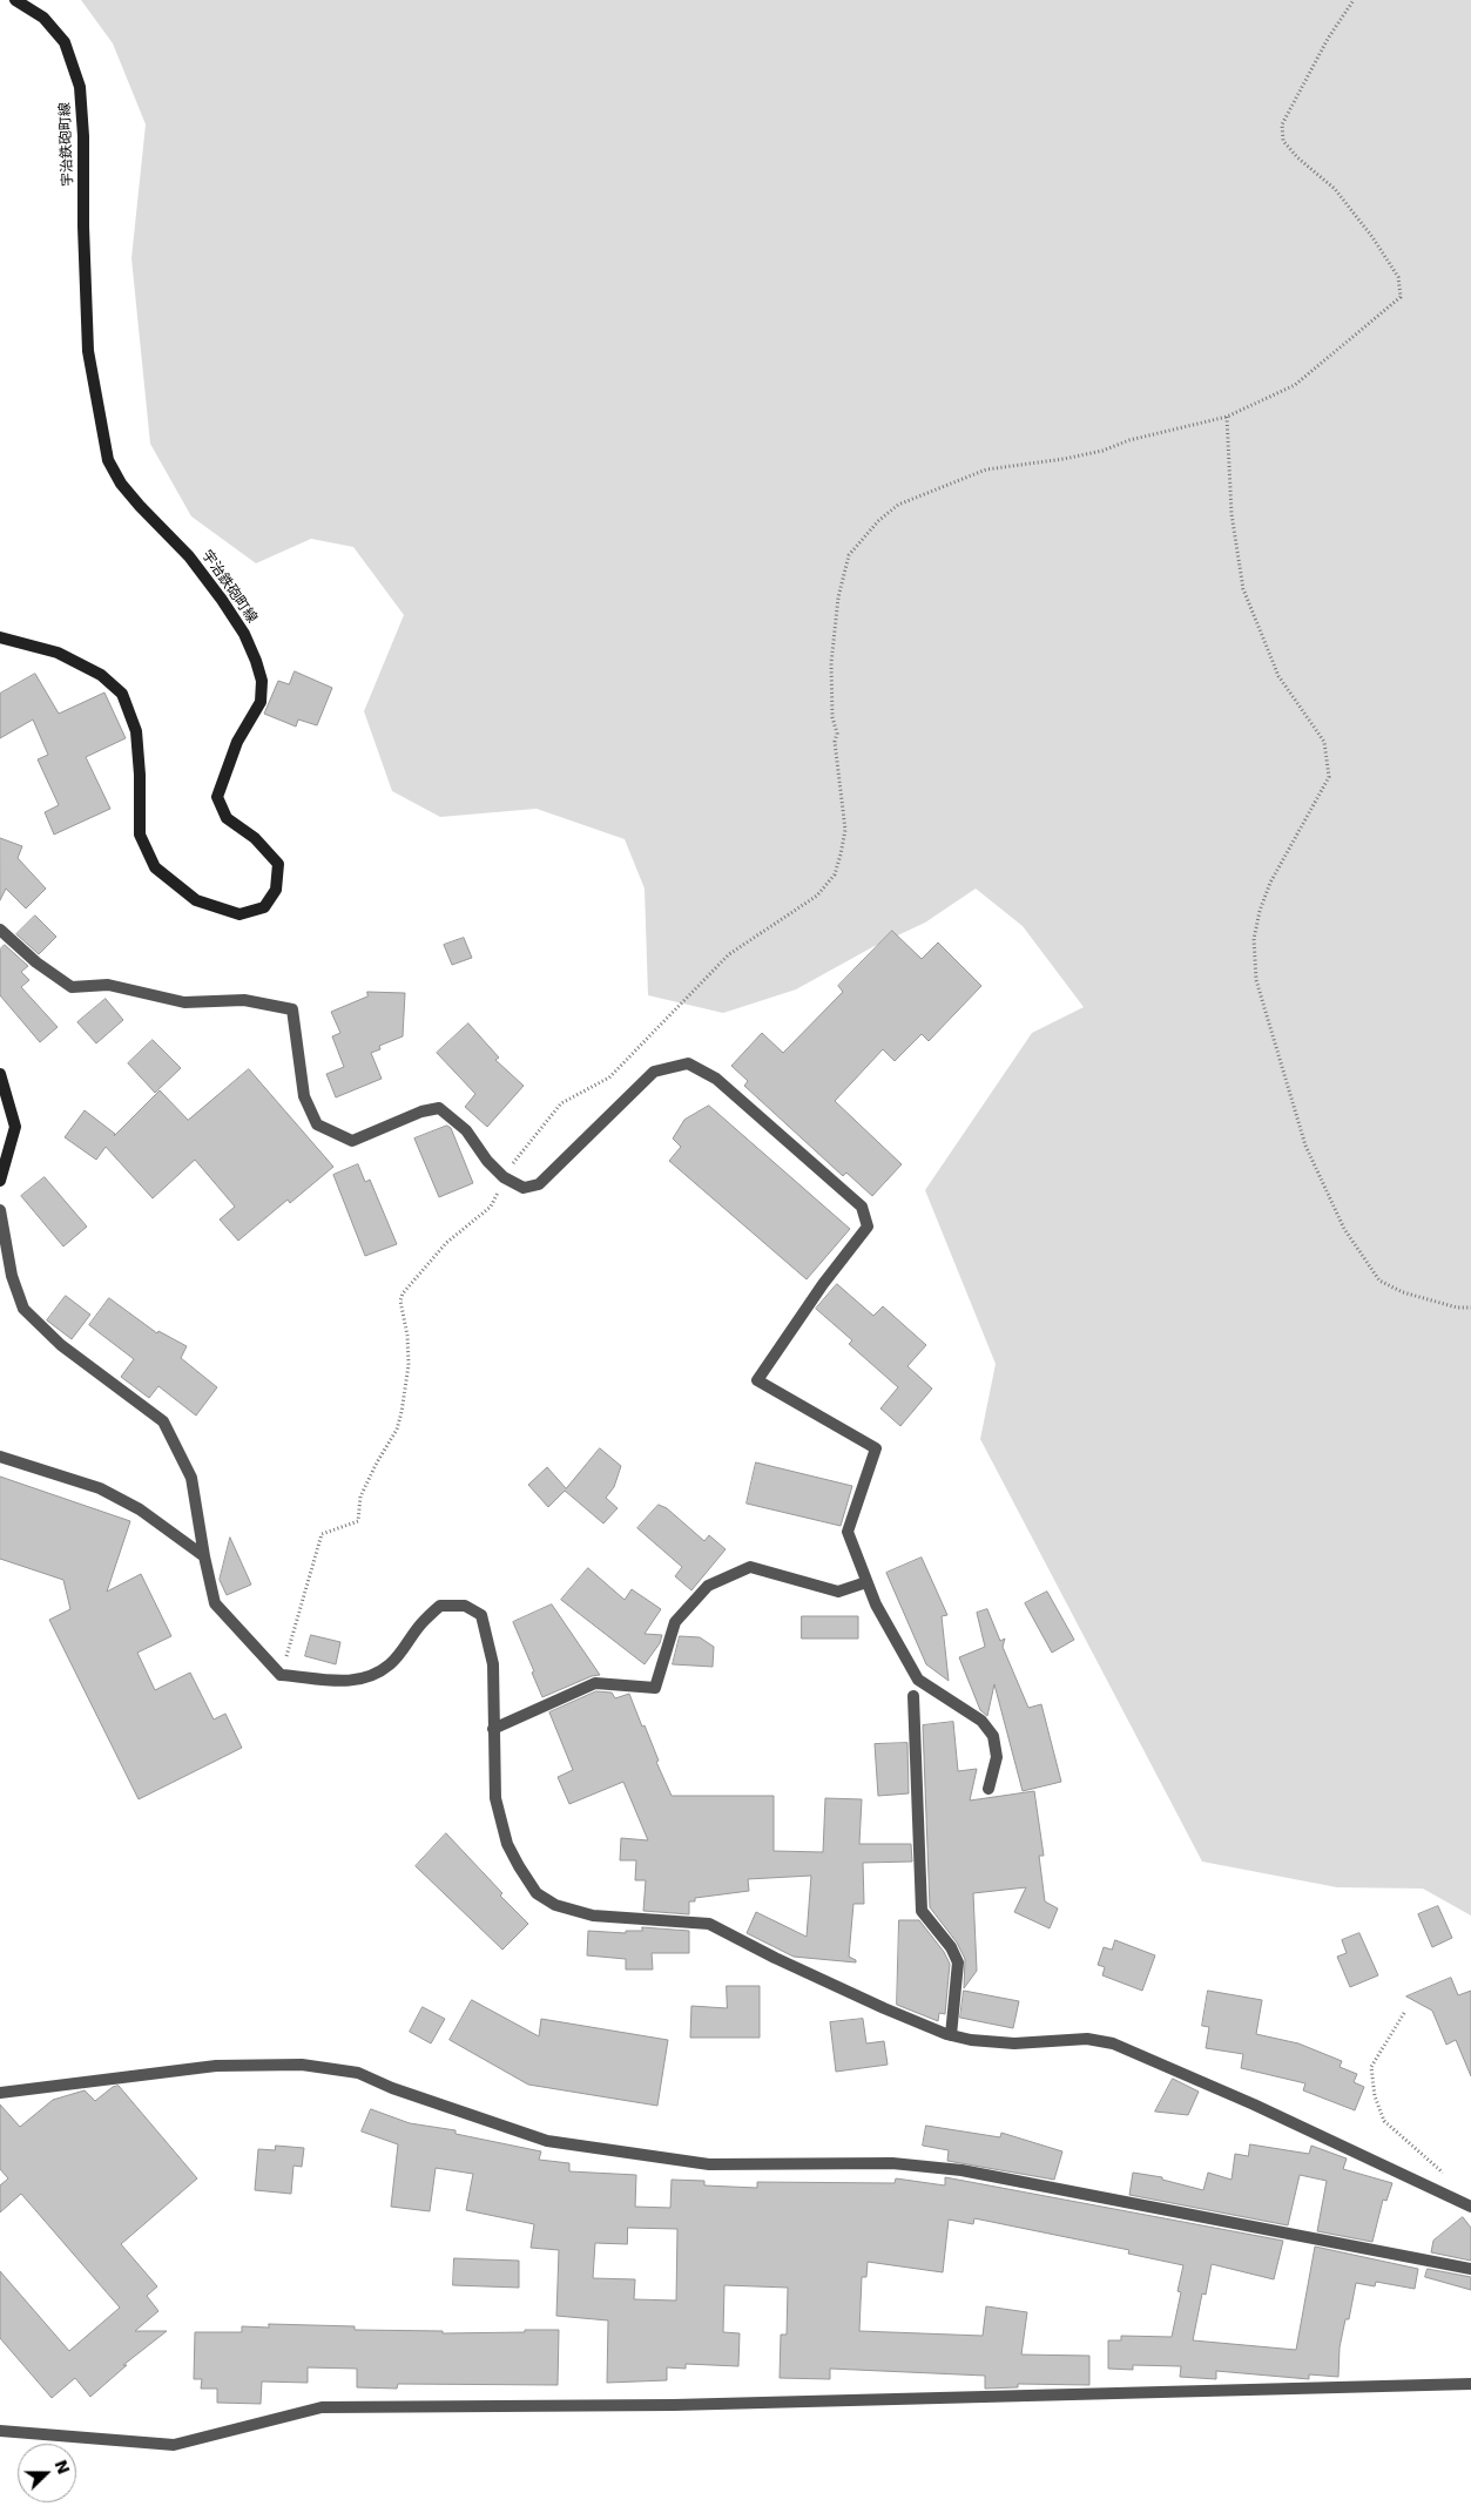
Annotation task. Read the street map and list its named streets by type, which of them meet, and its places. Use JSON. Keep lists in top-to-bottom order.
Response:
{
  "streets": {
    "main road": ["宇治鉄砲町線"]
  },
  "north": "right"
}
